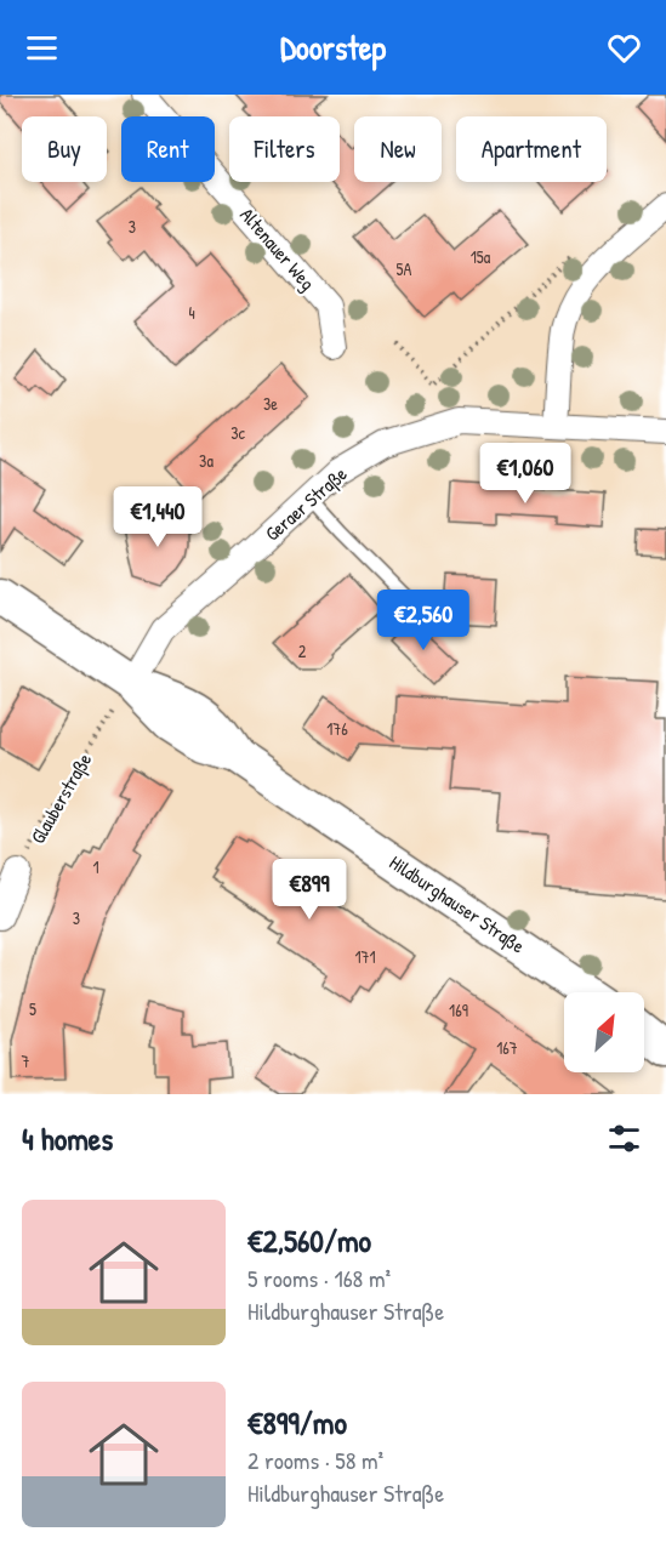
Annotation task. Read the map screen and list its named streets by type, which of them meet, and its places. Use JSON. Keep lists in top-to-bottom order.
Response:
{
  "streets": {
    "main road": ["Hildburghauser Straße"],
    "street": ["Altenauer Weg", "Geraer Straße"],
    "path": ["Glauberstraße"]
  },
  "crossings": [
    ["Geraer Straße", "Glauberstraße"],
    ["Geraer Straße", "Hildburghauser Straße"],
    ["Glauberstraße", "Hildburghauser Straße"]
  ],
  "house_numbers": [
    "3",
    "15a",
    "5A",
    "4",
    "3e",
    "3c",
    "3a",
    "2",
    "176",
    "1",
    "3",
    "171",
    "5",
    "169",
    "167",
    "7"
  ],
  "north": "top right",
  "page": {
    "header": "Doorstep",
    "chip": [
      "Buy",
      "Rent",
      "Filters",
      "New",
      "Apartment"
    ],
    "price": [
      "€1,060",
      "€1,440",
      "€2,560",
      "€899"
    ],
    "heading": "4 homes",
    "list": [
      {
        "name": "€2,560/mo",
        "note": "5 rooms · 168 m² · Hildburghauser Straße"
      },
      {
        "name": "€899/mo",
        "note": "2 rooms · 58 m² · Hildburghauser Straße"
      }
    ]
  }
}
